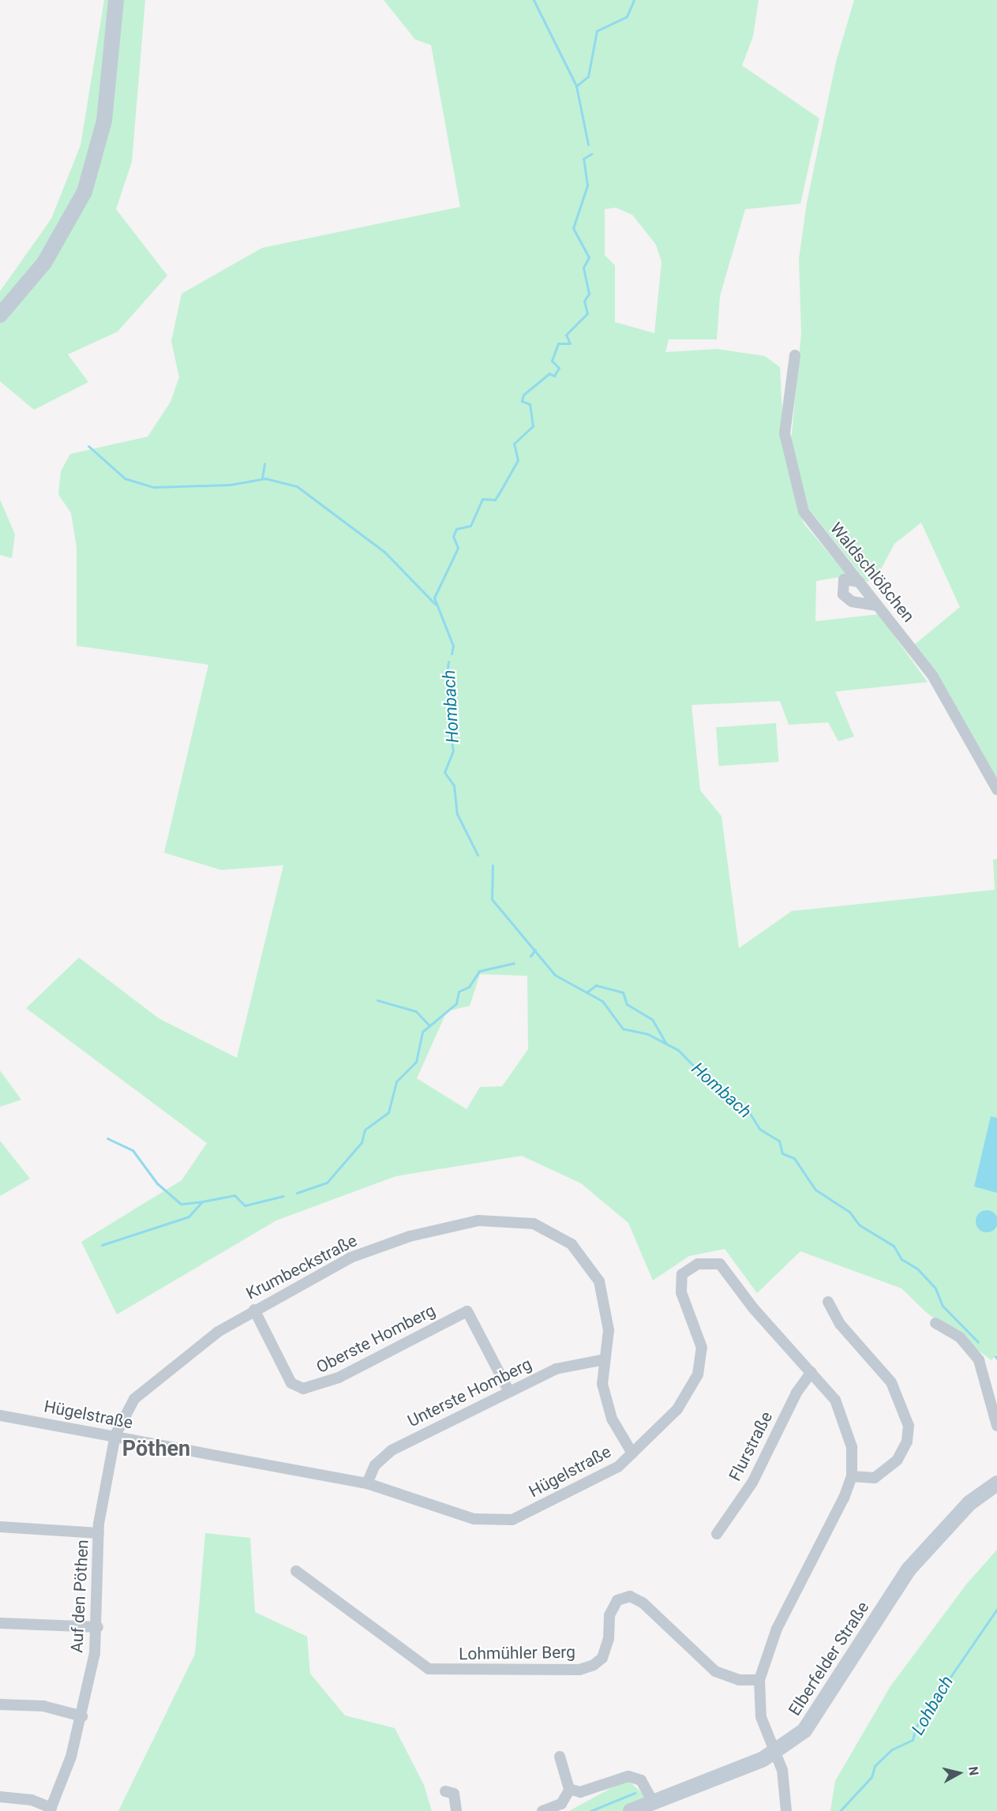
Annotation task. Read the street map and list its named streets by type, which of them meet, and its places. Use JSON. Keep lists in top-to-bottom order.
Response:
{
  "streets": {
    "main road": ["Elberfelder Straße"],
    "street": [
      "Waldschlößchen",
      "Krumbeckstraße",
      "Oberste Homberg",
      "Unterste Homberg",
      "Hügelstraße",
      "Flurstraße",
      "Auf den Pöthen",
      "Lohmühler Berg"
    ]
  },
  "crossings": [
    ["Krumbeckstraße", "Oberste Homberg"],
    ["Krumbeckstraße", "Unterste Homberg"],
    ["Krumbeckstraße", "Hügelstraße"],
    ["Krumbeckstraße", "Auf den Pöthen"],
    ["Oberste Homberg", "Unterste Homberg"],
    ["Unterste Homberg", "Hügelstraße"],
    ["Hügelstraße", "Flurstraße"],
    ["Hügelstraße", "Auf den Pöthen"]
  ],
  "districts": ["Pöthen"],
  "water": ["Hombach", "Lohbach"],
  "north": "right"
}
